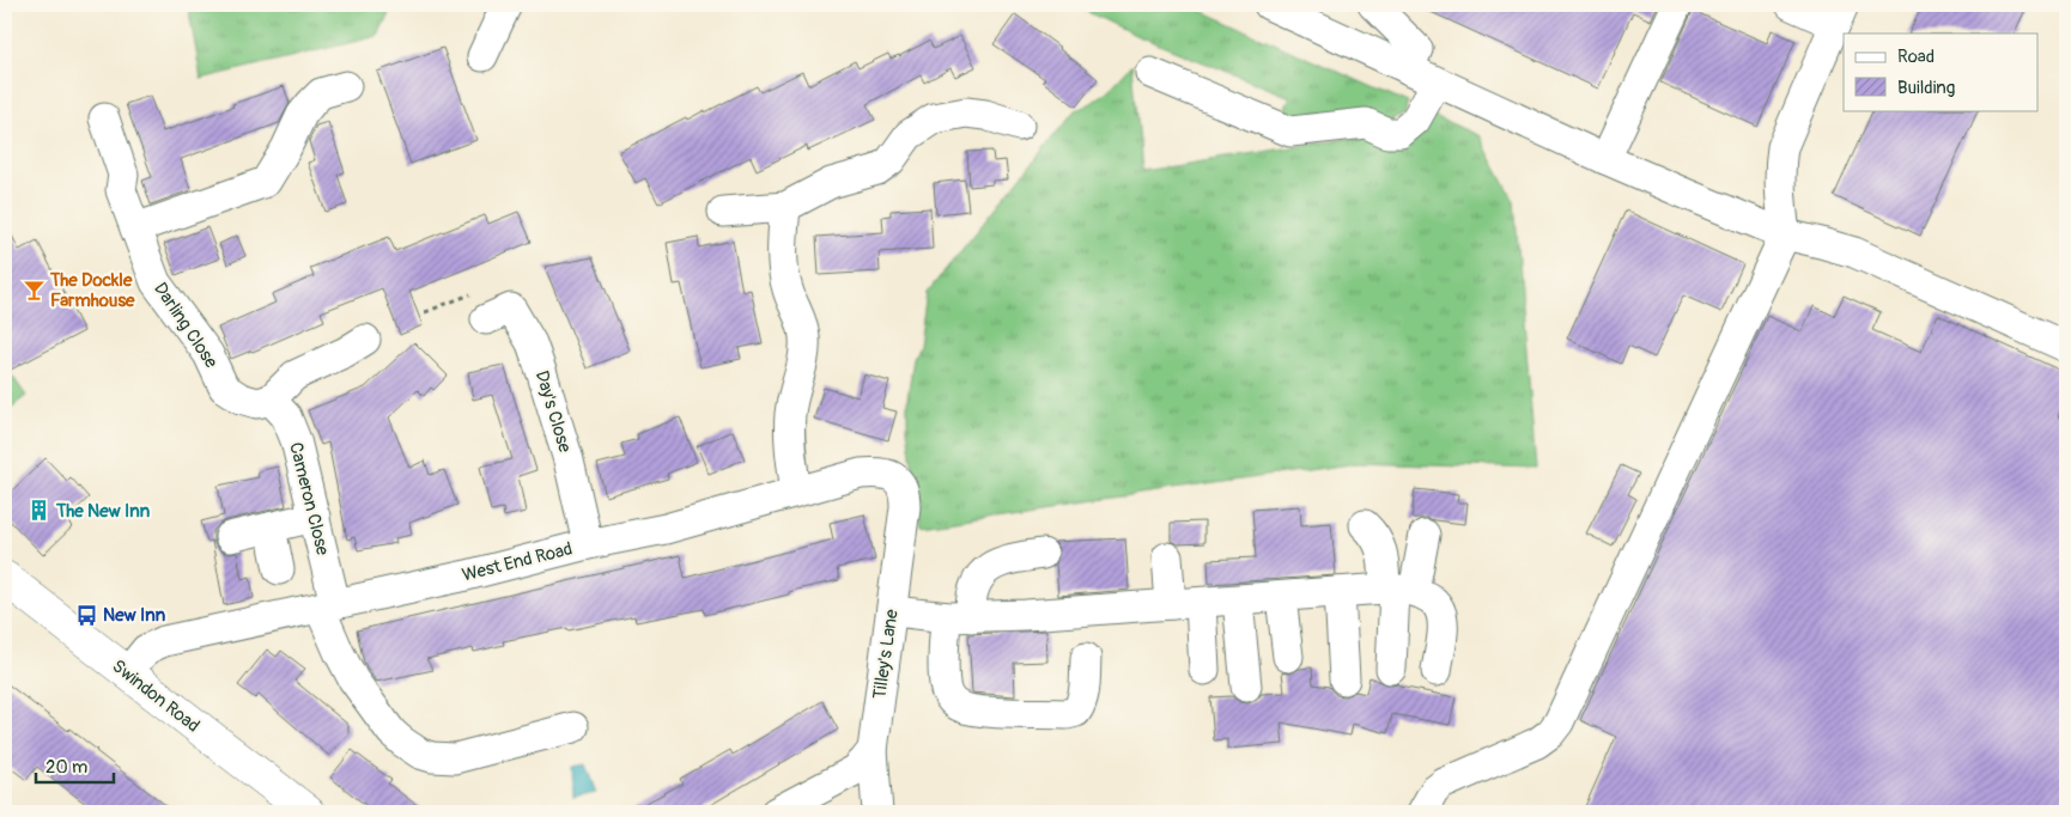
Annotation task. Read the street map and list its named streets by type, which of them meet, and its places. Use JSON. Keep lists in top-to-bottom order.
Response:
{
  "streets": {
    "main road": ["Swindon Road"],
    "street": [
      "Darling Close",
      "Day's Close",
      "Cameron Close",
      "West End Road",
      "Tilley's Lane"
    ]
  },
  "crossings": [
    ["Darling Close", "Cameron Close"],
    ["Day's Close", "West End Road"],
    ["Cameron Close", "West End Road"],
    ["West End Road", "Tilley's Lane"],
    ["West End Road", "Swindon Road"]
  ],
  "places": {
    "bar": ["The Dockle Farmhouse"],
    "building": ["The New Inn"],
    "bus stop": ["New Inn"]
  },
  "legend": ["Road", "Building"],
  "scale_bar": "20 m"
}
